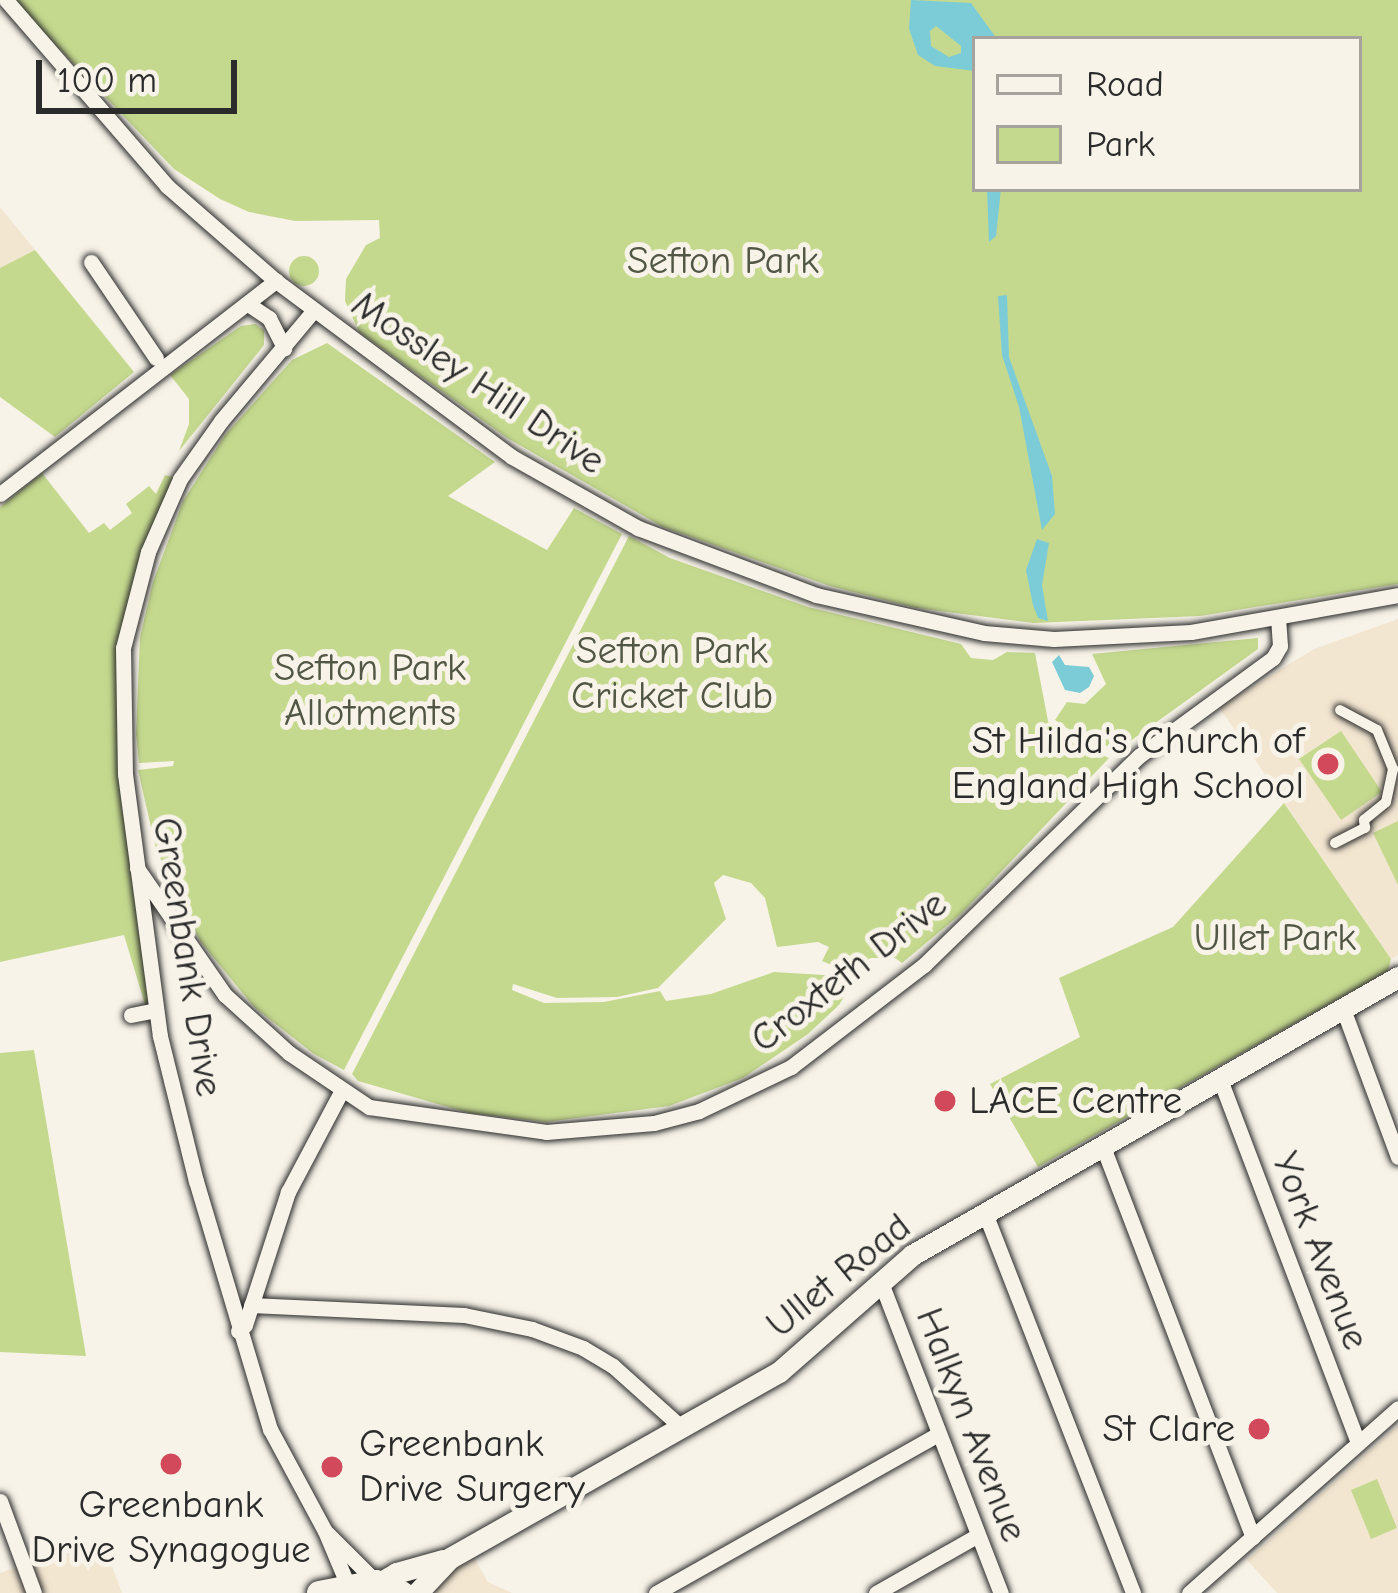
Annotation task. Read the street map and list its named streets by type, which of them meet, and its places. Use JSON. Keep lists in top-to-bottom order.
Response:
{
  "streets": {
    "main road": ["Ullet Road"],
    "street": [
      "Mossley Hill Drive",
      "Greenbank Drive",
      "Croxteth Drive",
      "York Avenue",
      "Halkyn Avenue"
    ]
  },
  "crossings": [
    ["Mossley Hill Drive", "Greenbank Drive"],
    ["Mossley Hill Drive", "Croxteth Drive"],
    ["Greenbank Drive", "Croxteth Drive"],
    ["Greenbank Drive", "Ullet Road"],
    ["York Avenue", "Ullet Road"],
    ["Ullet Road", "Halkyn Avenue"]
  ],
  "parks": [
    "Sefton Park",
    "Sefton Park Cricket Club",
    "Sefton Park Allotments",
    "Ullet Park"
  ],
  "places": [
    "St Hilda's Church of England High School",
    "LACE Centre",
    "St Clare",
    "Greenbank Drive Synagogue",
    "Greenbank Drive Surgery"
  ],
  "legend": ["Road", "Park"],
  "scale_bar": "100 m"
}
